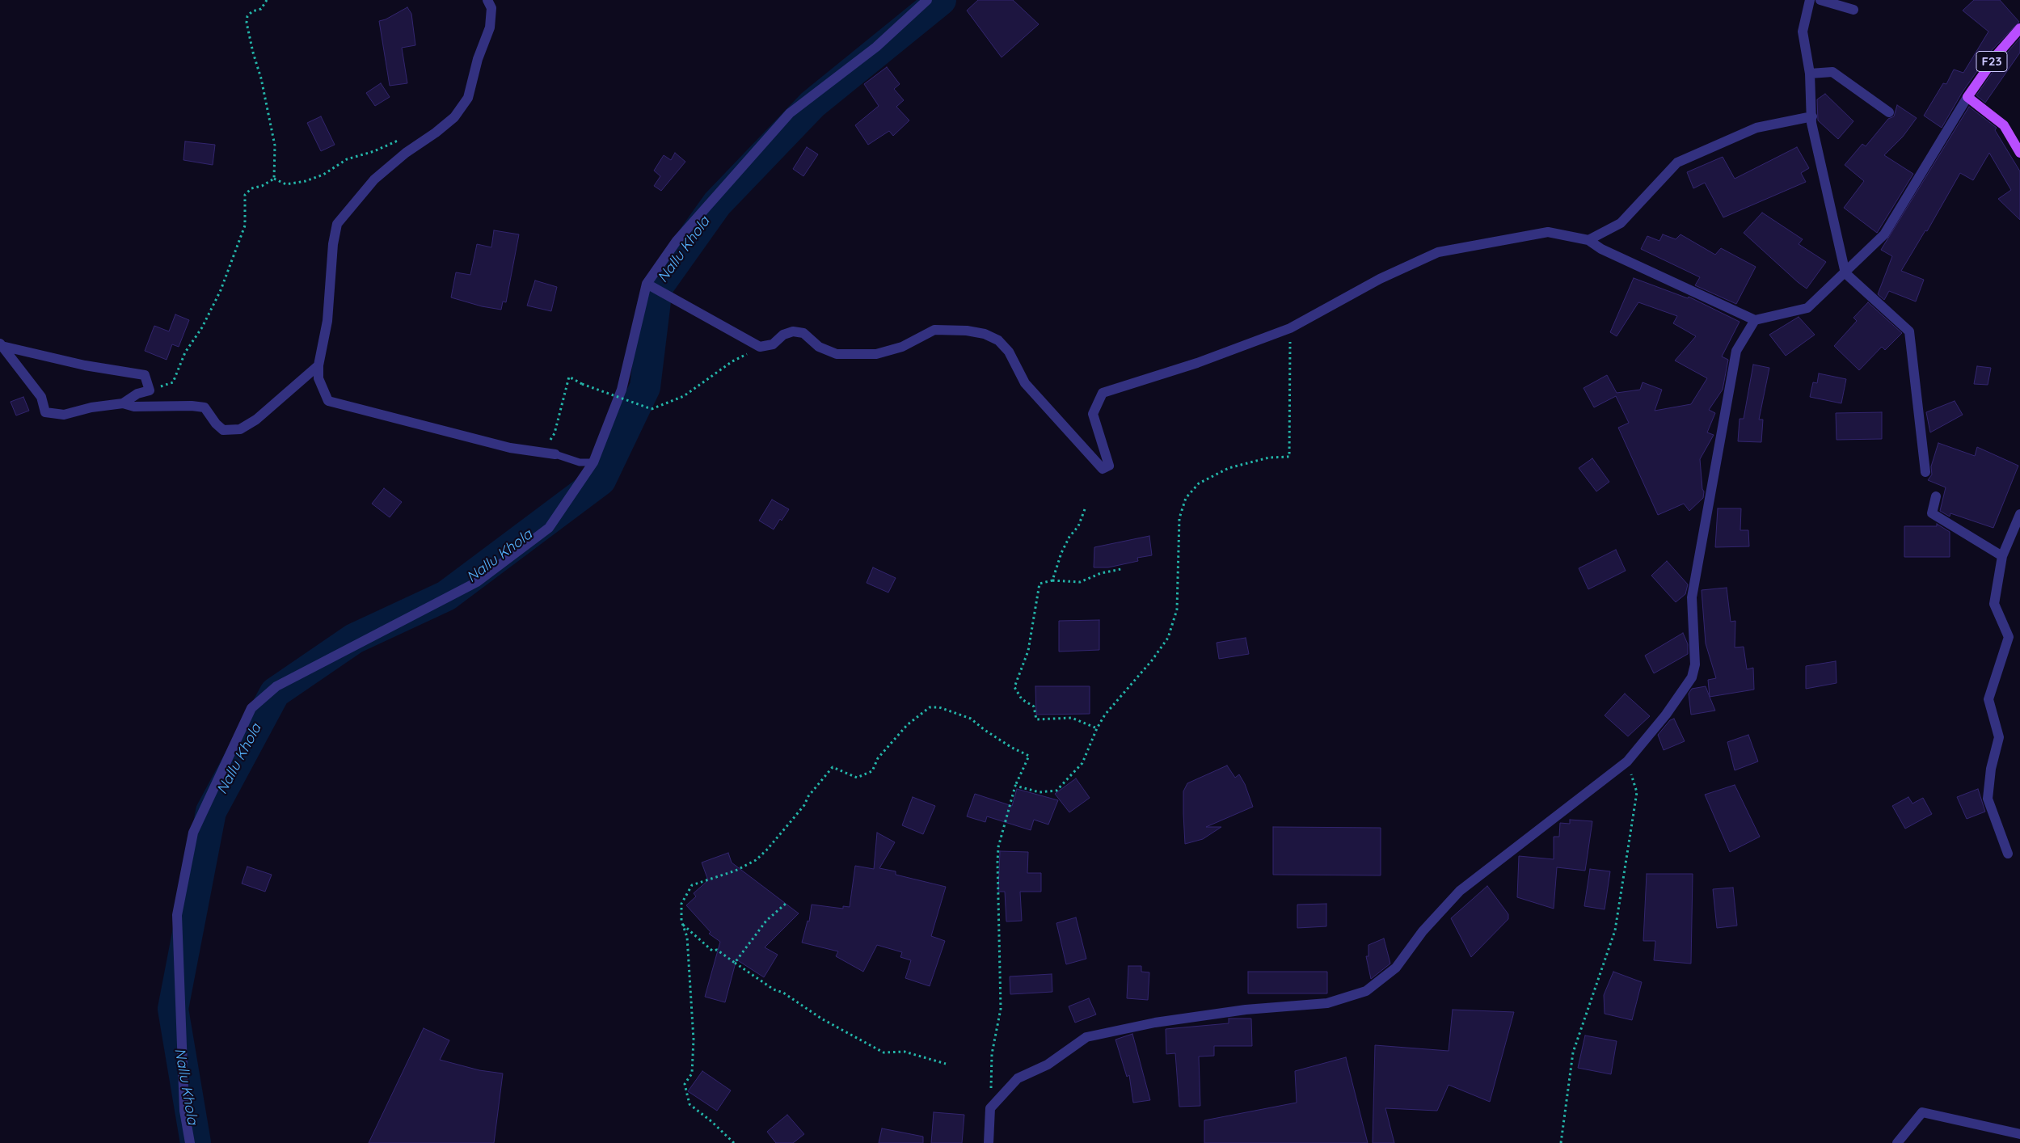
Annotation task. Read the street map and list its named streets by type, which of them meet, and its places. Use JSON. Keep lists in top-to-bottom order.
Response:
{
  "streets": {
    "main road": ["F23"]
  },
  "water": ["Nallu Khola"]
}
